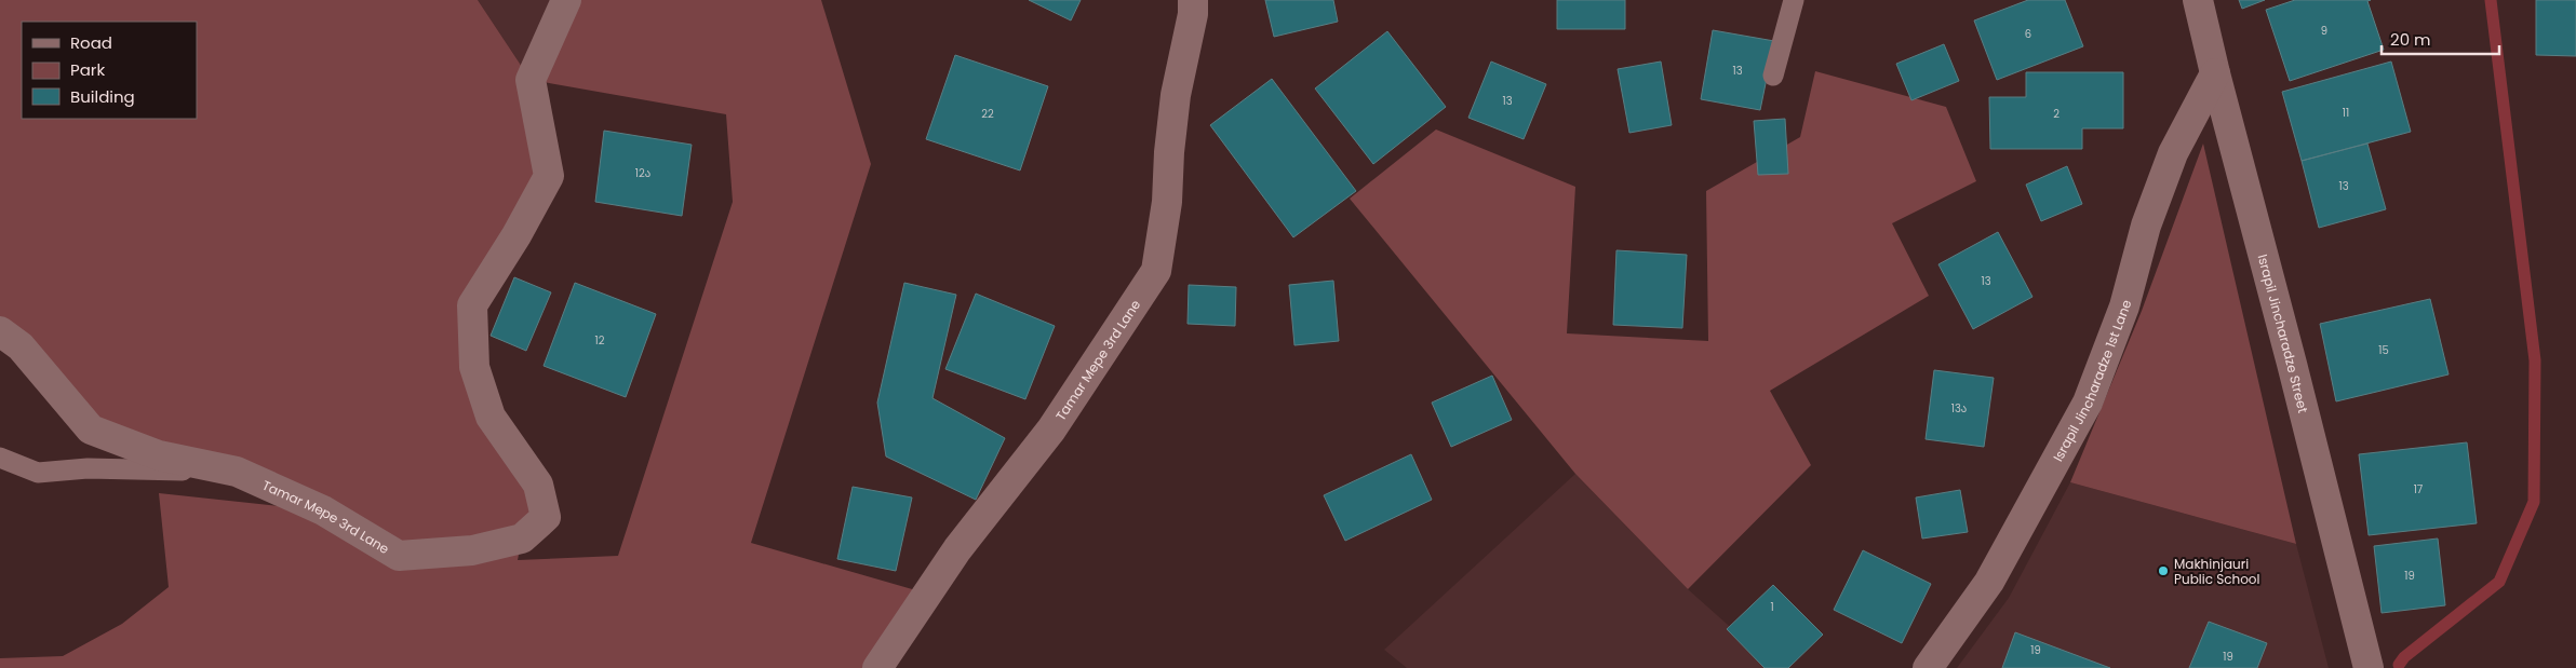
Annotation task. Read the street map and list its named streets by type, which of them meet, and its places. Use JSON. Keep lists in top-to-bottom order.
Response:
{
  "streets": {
    "street": ["Israpil Jincharadze Street", "Tamar Mepe 3rd Lane", "Israpil Jincharadze 1st Lane"]
  },
  "crossings": [
    ["Israpil Jincharadze Street", "Israpil Jincharadze 1st Lane"]
  ],
  "places": ["Makhinjauri Public School"],
  "house_numbers": [
    "9",
    "6",
    "13",
    "13",
    "11",
    "22",
    "2",
    "12ა",
    "13",
    "13",
    "12",
    "15",
    "13ა",
    "17",
    "19",
    "1",
    "19",
    "19"
  ],
  "legend": ["Road", "Park", "Building"],
  "scale_bar": "20 m"
}
